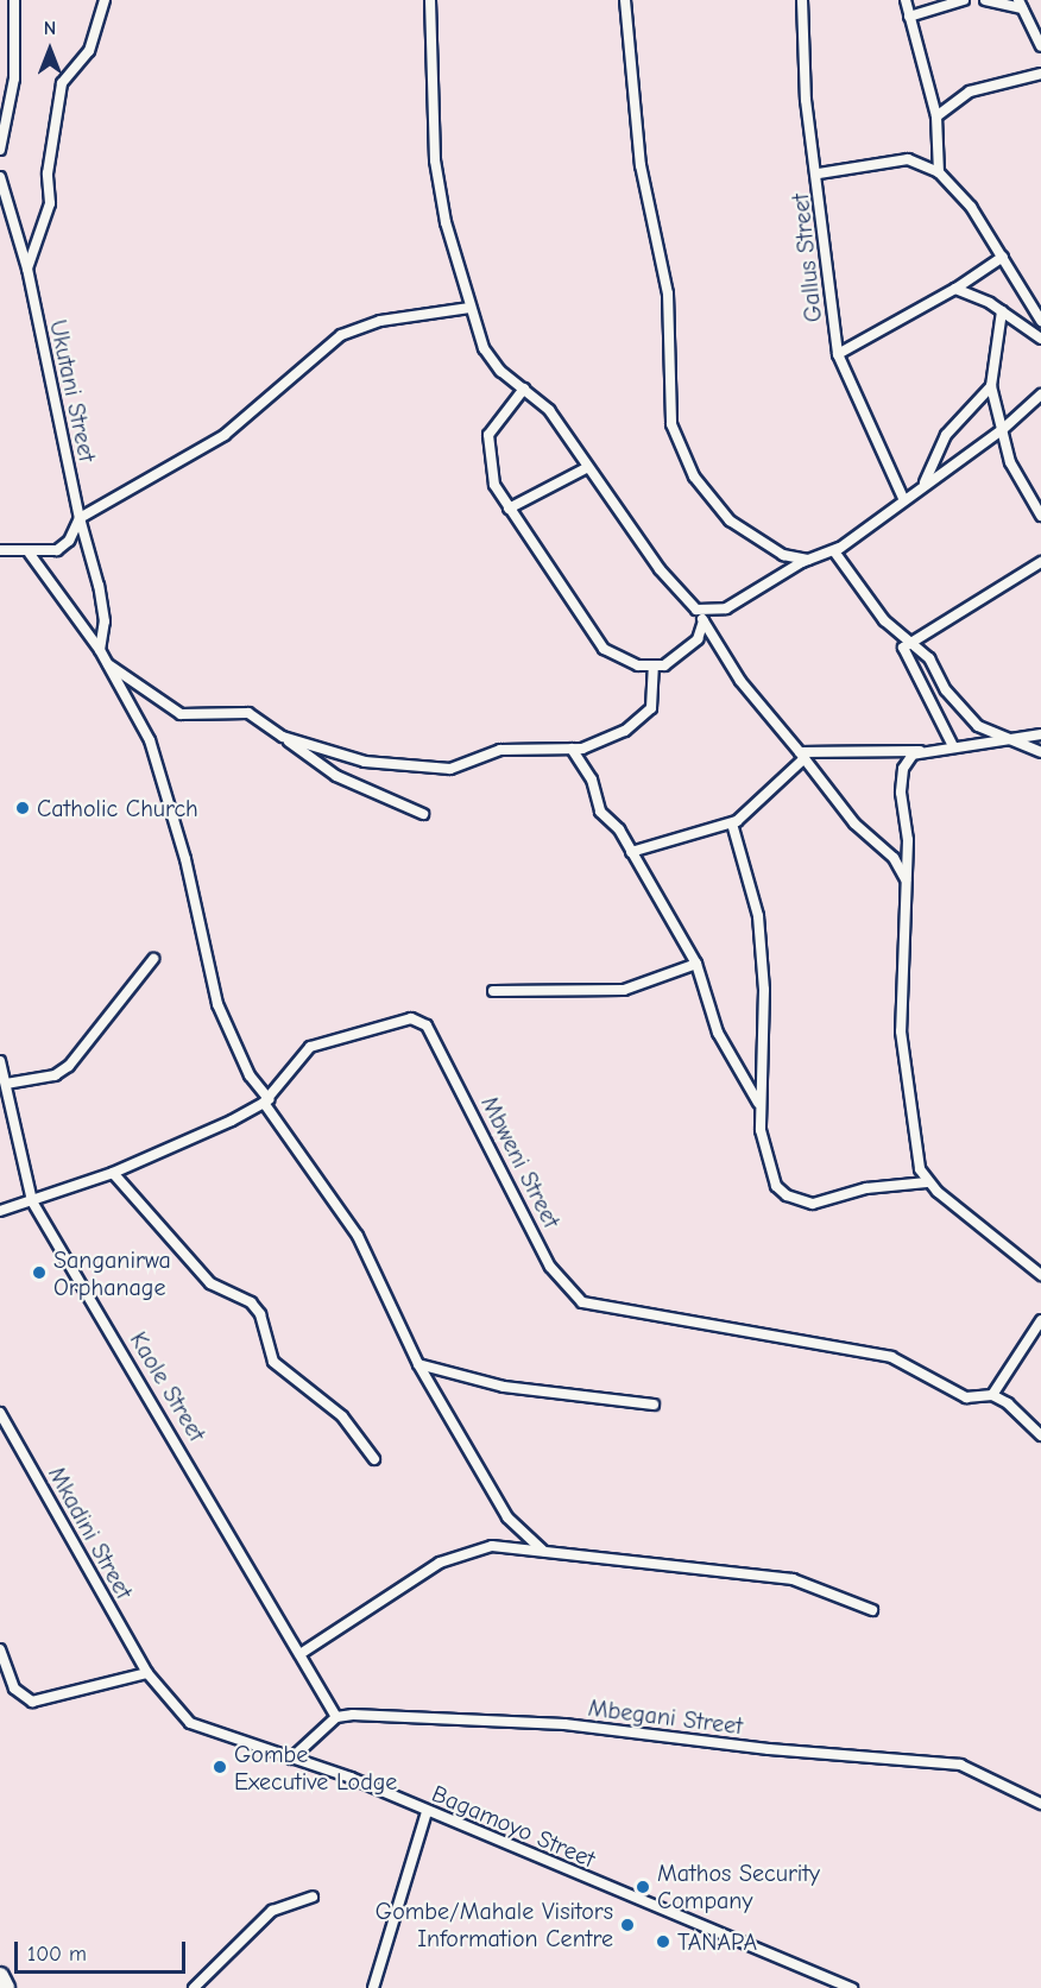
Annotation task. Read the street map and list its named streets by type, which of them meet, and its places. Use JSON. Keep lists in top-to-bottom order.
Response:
{
  "streets": {
    "street": [
      "Gallus Street",
      "Ukutani Street",
      "Mbweni Street",
      "Kaole Street",
      "Mkadini Street",
      "Mbegani Street",
      "Bagamoyo Street"
    ]
  },
  "crossings": [
    ["Kaole Street", "Mbegani Street"],
    ["Mkadini Street", "Bagamoyo Street"]
  ],
  "places": [
    "Catholic Church",
    "Sanganirwa Orphanage",
    "Gombe Executive Lodge",
    "Mathos Security Company",
    "Gombe/Mahale Visitors Information Centre",
    "TANAPA"
  ],
  "scale_bar": "100 m",
  "north": "top"
}
